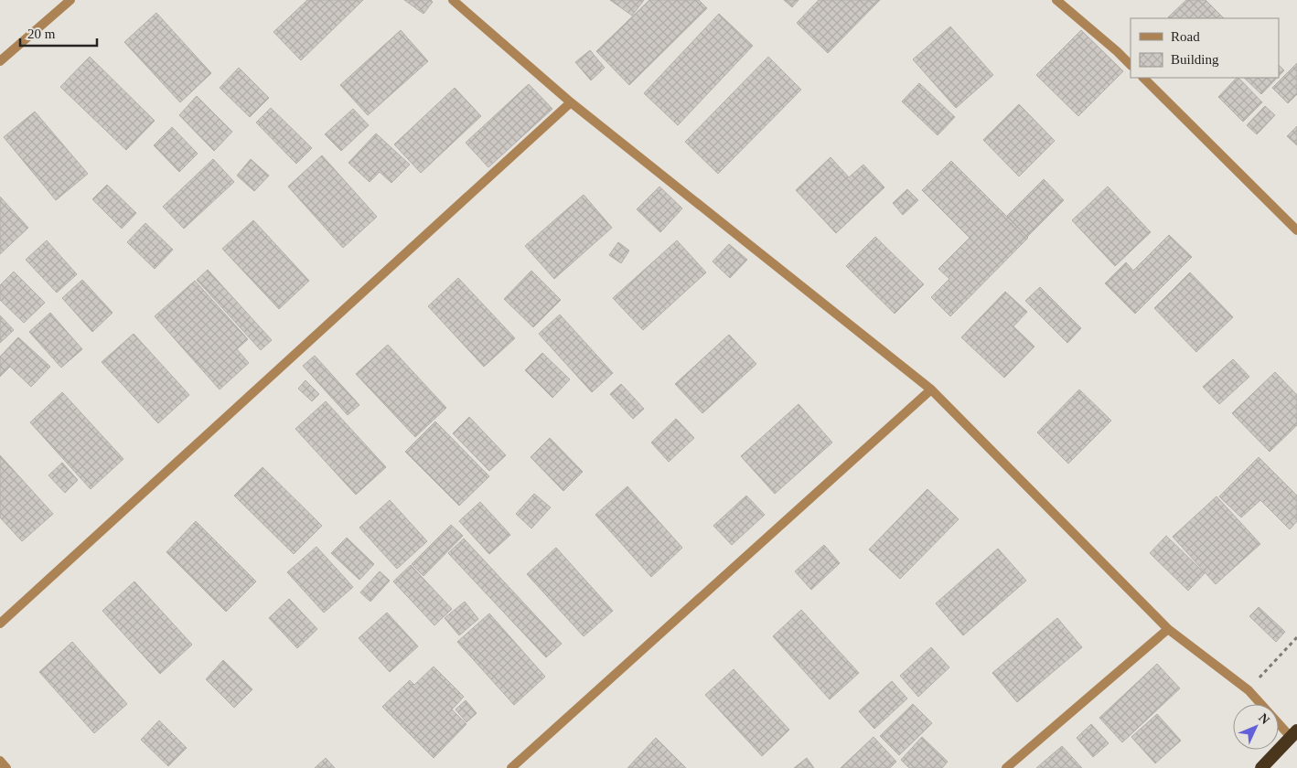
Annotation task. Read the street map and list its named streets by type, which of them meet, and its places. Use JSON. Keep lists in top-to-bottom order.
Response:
{
  "legend": ["Road", "Building"],
  "scale_bar": "20 m",
  "north": "top right"
}
